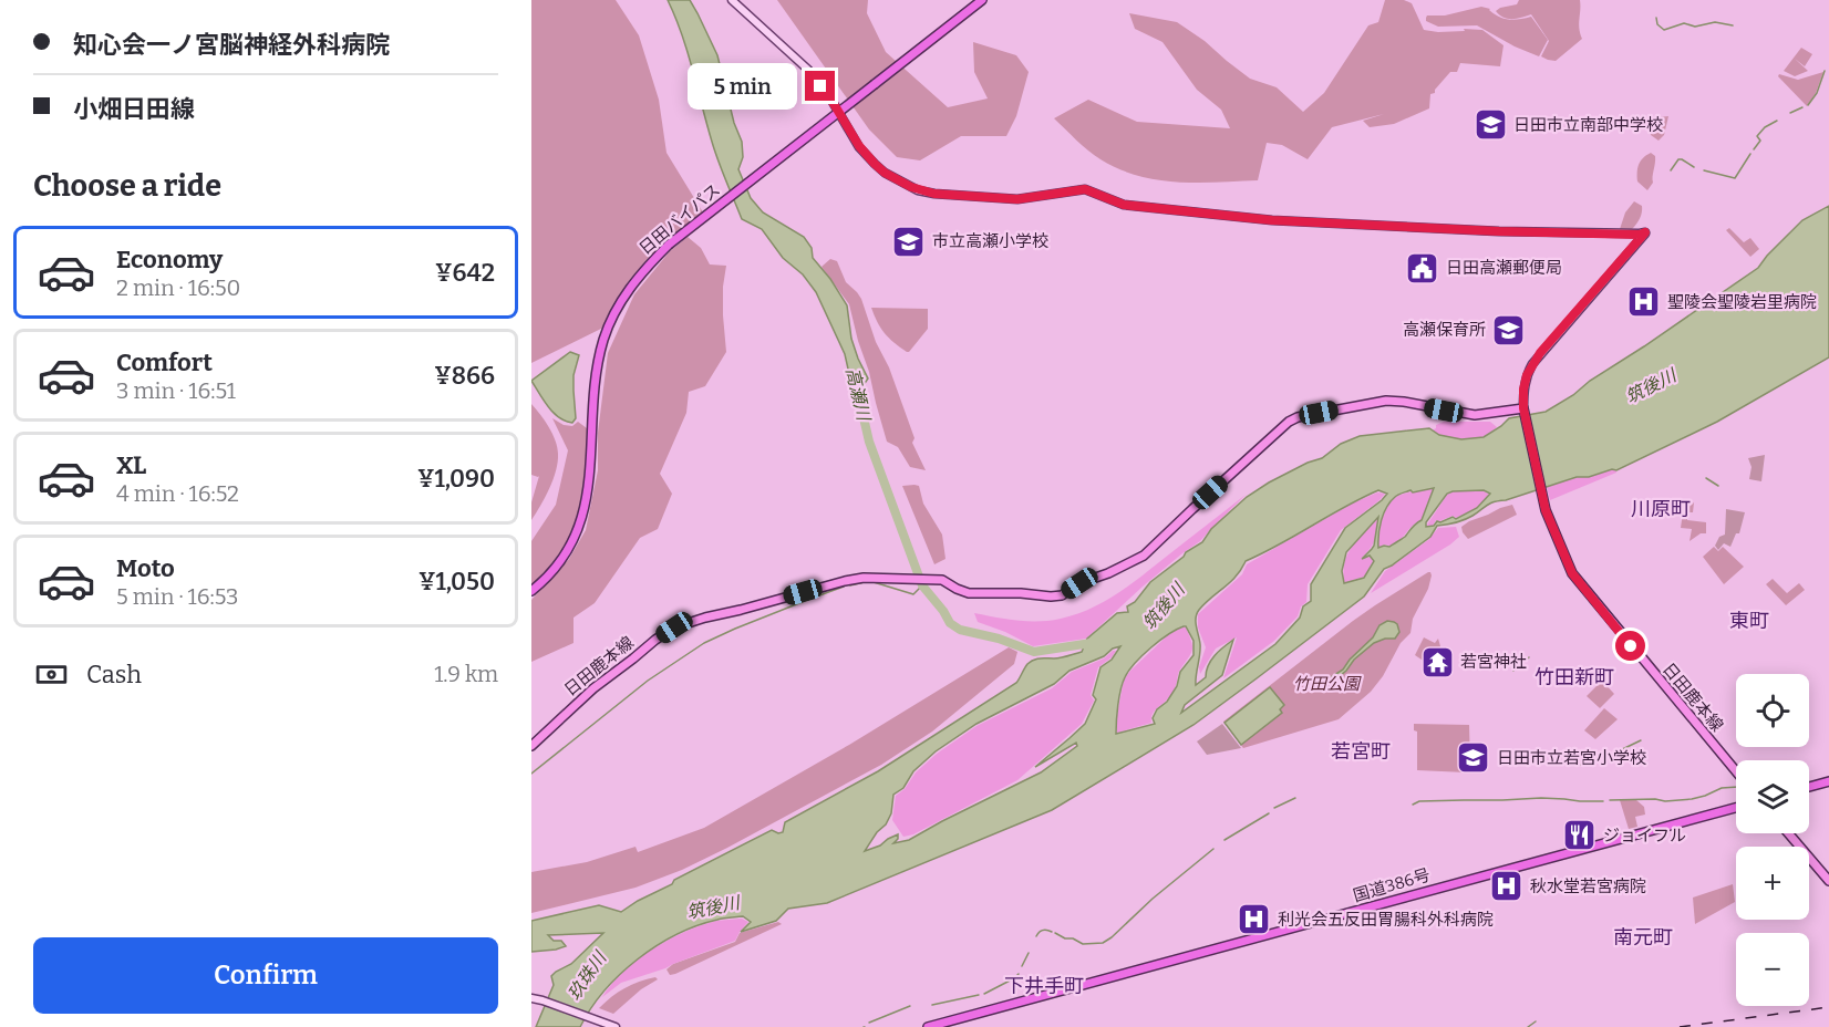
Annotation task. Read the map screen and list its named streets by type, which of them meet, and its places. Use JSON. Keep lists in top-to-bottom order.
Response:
{
  "streets": {
    "highway": ["日田バイパス", "国道386号"],
    "main road": ["日田鹿本線"]
  },
  "districts": [
    "川原町",
    "東町",
    "竹田新町",
    "若宮町",
    "南元町",
    "下井手町"
  ],
  "water": ["筑後川", "高瀬川", "玖珠川"],
  "parks": ["竹田公園"],
  "places": {
    "school or university": [
      "日田市立南部中学校",
      "市立高瀬小学校",
      "高瀬保育所",
      "日田市立若宮小学校"
    ],
    "public building": ["日田高瀬郵便局"],
    "hospital": ["聖陵会聖陵岩里病院", "秋水堂若宮病院", "利光会五反田胃腸科外科病院"],
    "temple": ["若宮神社"],
    "restaurant": ["ジョイフル"]
  },
  "page": {
    "banner": ["知心会一ノ宮脳神経外科病院", "小畑日田線"],
    "bubble": "5 min",
    "heading": "Choose a ride",
    "list": [
      {
        "name": "Economy",
        "note": "2 min · 16:50",
        "value": "¥642"
      },
      {
        "name": "Comfort",
        "note": "3 min · 16:51",
        "value": "¥866"
      },
      {
        "name": "XL",
        "note": "4 min · 16:52",
        "value": "¥1,090"
      },
      {
        "name": "Moto",
        "note": "5 min · 16:53",
        "value": "¥1,050"
      }
    ],
    "pay": ["Cash", "1.9 km"],
    "map_buttons": ["+", "−"],
    "buttons": "Confirm"
  }
}
